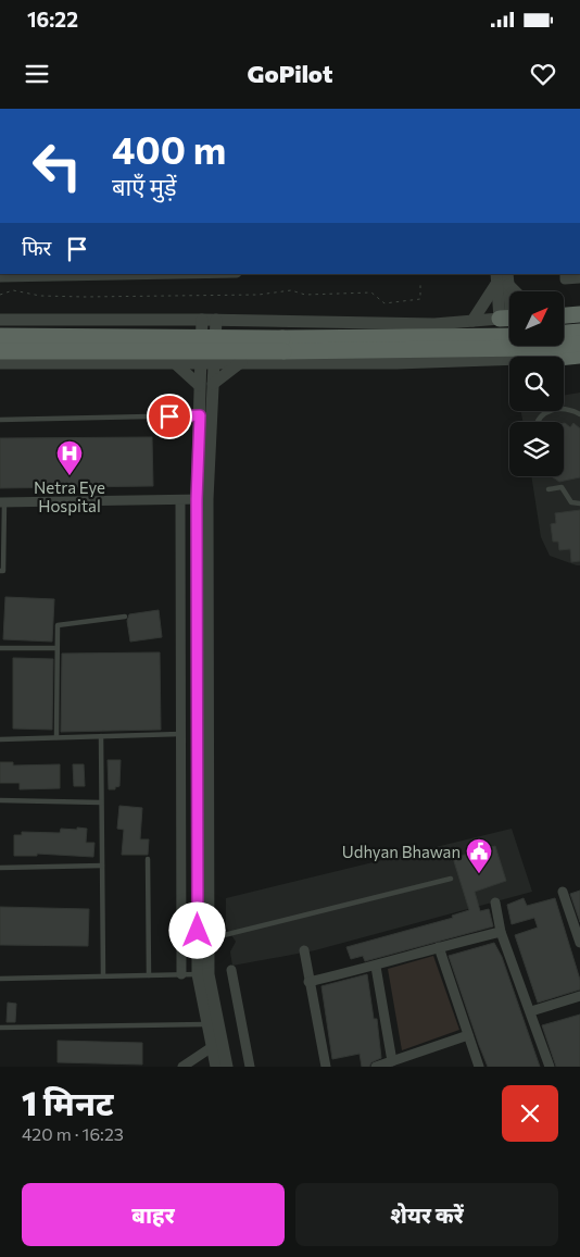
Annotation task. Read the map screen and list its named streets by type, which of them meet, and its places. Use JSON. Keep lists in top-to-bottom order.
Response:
{
  "places": {
    "hospital": ["Netra Eye Hospital"],
    "public building": ["Udhyan Bhawan"]
  },
  "north": "top right",
  "page": {
    "status": "16:22",
    "header": "GoPilot",
    "turn": ["400 m", "बाएँ मुड़ें"],
    "then": "फिर",
    "heading": ["1 मिनट", "420 m · 16:23"],
    "buttons": ["बाहर", "शेयर करें"]
  }
}
